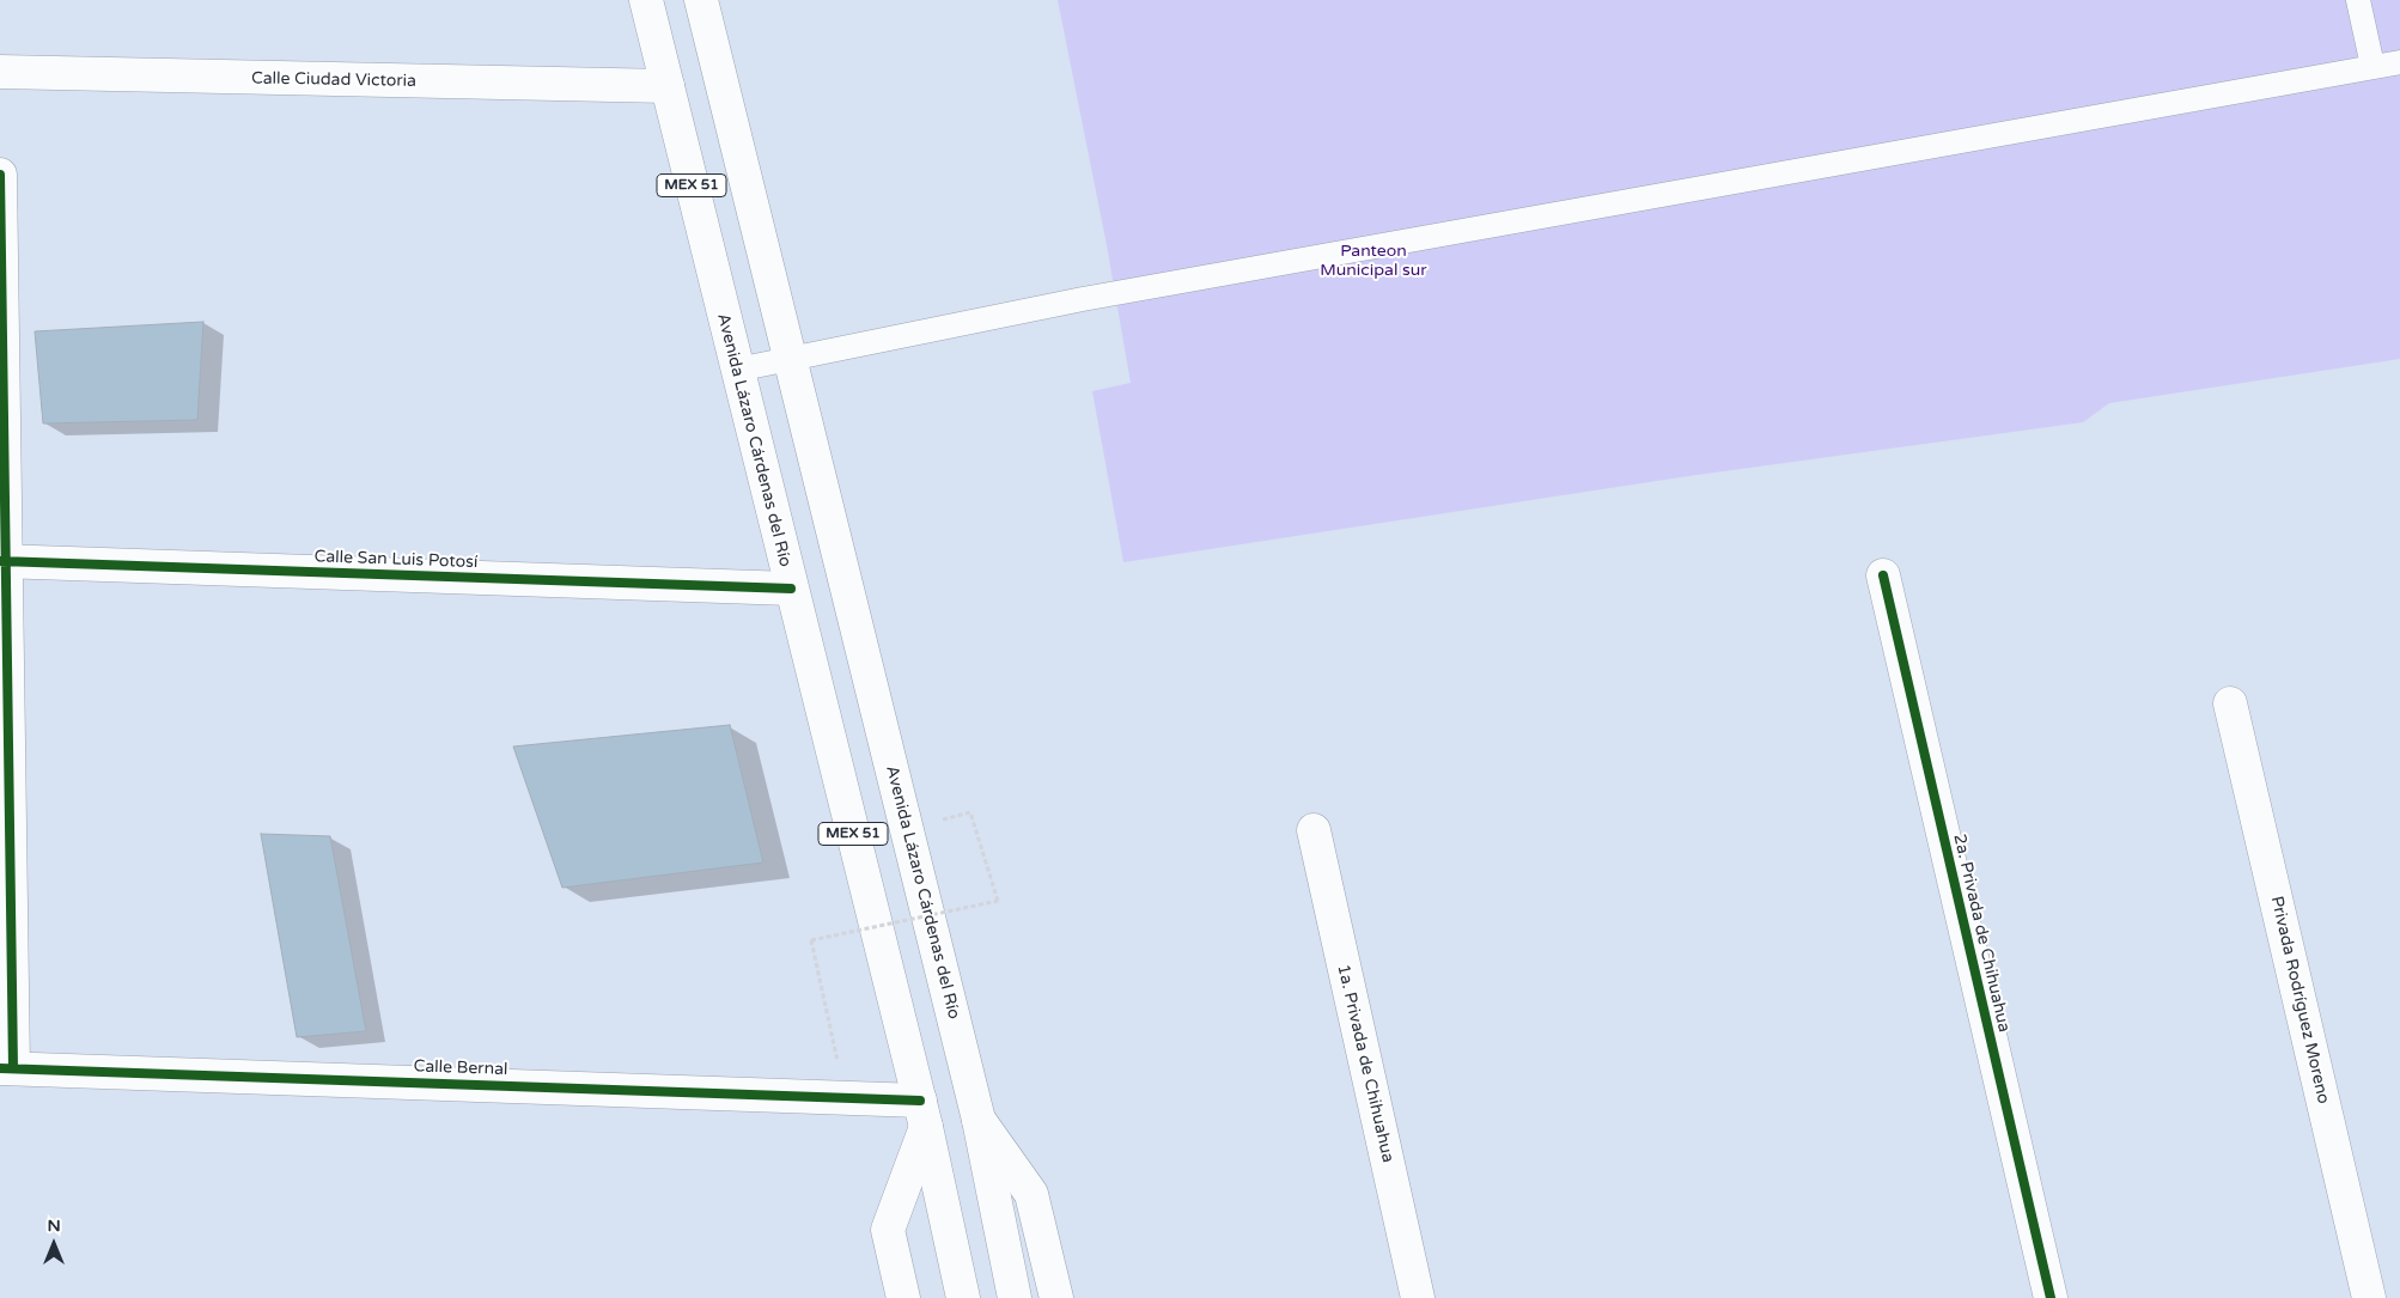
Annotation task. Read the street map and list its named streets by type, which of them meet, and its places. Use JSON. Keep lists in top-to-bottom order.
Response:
{
  "streets": {
    "street": [
      "Calle Ciudad Victoria",
      "MEX 51",
      "Avenida Lázaro Cárdenas del Río",
      "Calle San Luis Potosí",
      "2a. Privada de Chihuahua",
      "Privada Rodríguez Moreno",
      "1a. Privada de Chihuahua",
      "Calle Bernal"
    ]
  },
  "crossings": [
    ["Calle Ciudad Victoria", "Avenida Lázaro Cárdenas del Río"],
    ["Avenida Lázaro Cárdenas del Río", "Calle San Luis Potosí"],
    ["Avenida Lázaro Cárdenas del Río", "Calle Bernal"]
  ],
  "parks": ["Panteon Municipal sur"],
  "north": "top"
}
